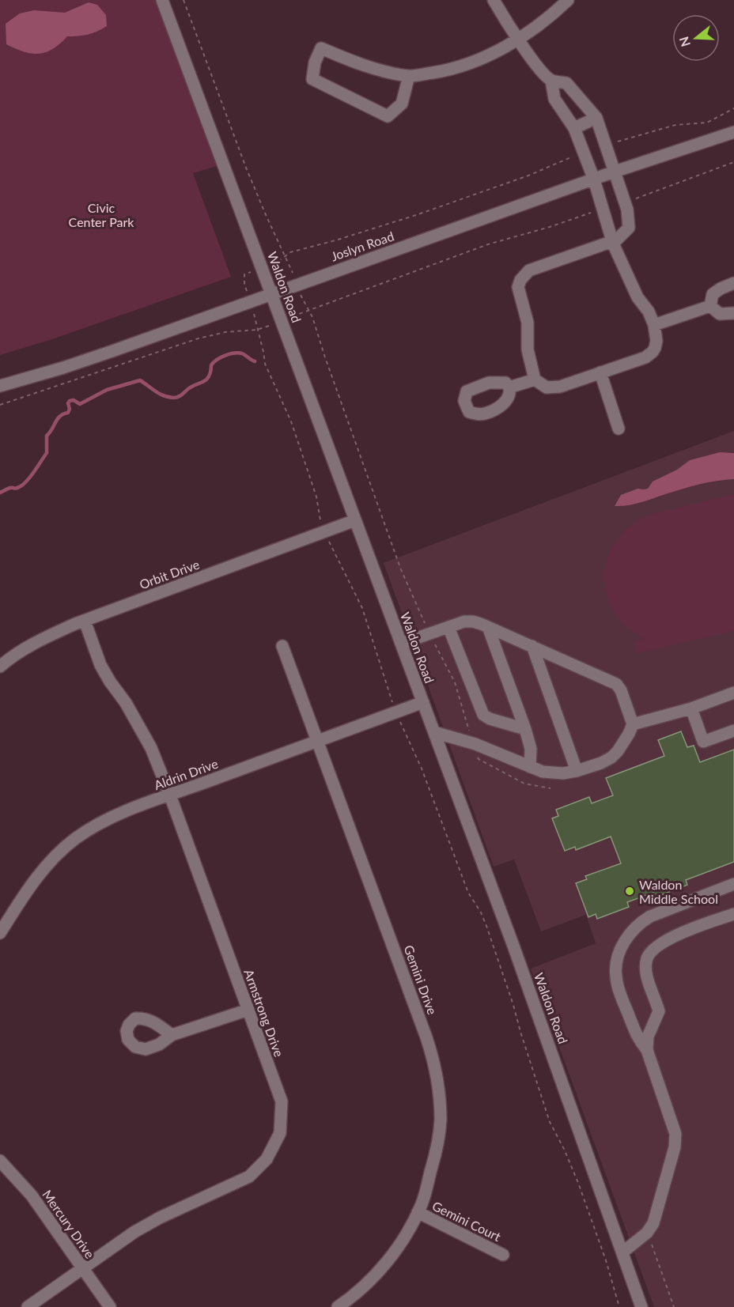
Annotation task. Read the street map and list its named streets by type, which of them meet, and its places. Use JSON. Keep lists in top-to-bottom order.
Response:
{
  "streets": {
    "street": [
      "Joslyn Road",
      "Waldon Road",
      "Orbit Drive",
      "Aldrin Drive",
      "Gemini Drive",
      "Armstrong Drive",
      "Gemini Court",
      "Mercury Drive"
    ]
  },
  "crossings": [
    ["Joslyn Road", "Waldon Road"],
    ["Waldon Road", "Orbit Drive"],
    ["Waldon Road", "Aldrin Drive"],
    ["Orbit Drive", "Armstrong Drive"],
    ["Aldrin Drive", "Gemini Drive"],
    ["Aldrin Drive", "Armstrong Drive"],
    ["Gemini Drive", "Gemini Court"],
    ["Armstrong Drive", "Mercury Drive"]
  ],
  "parks": ["Civic Center Park"],
  "places": ["Waldon Middle School"],
  "north": "left"
}
